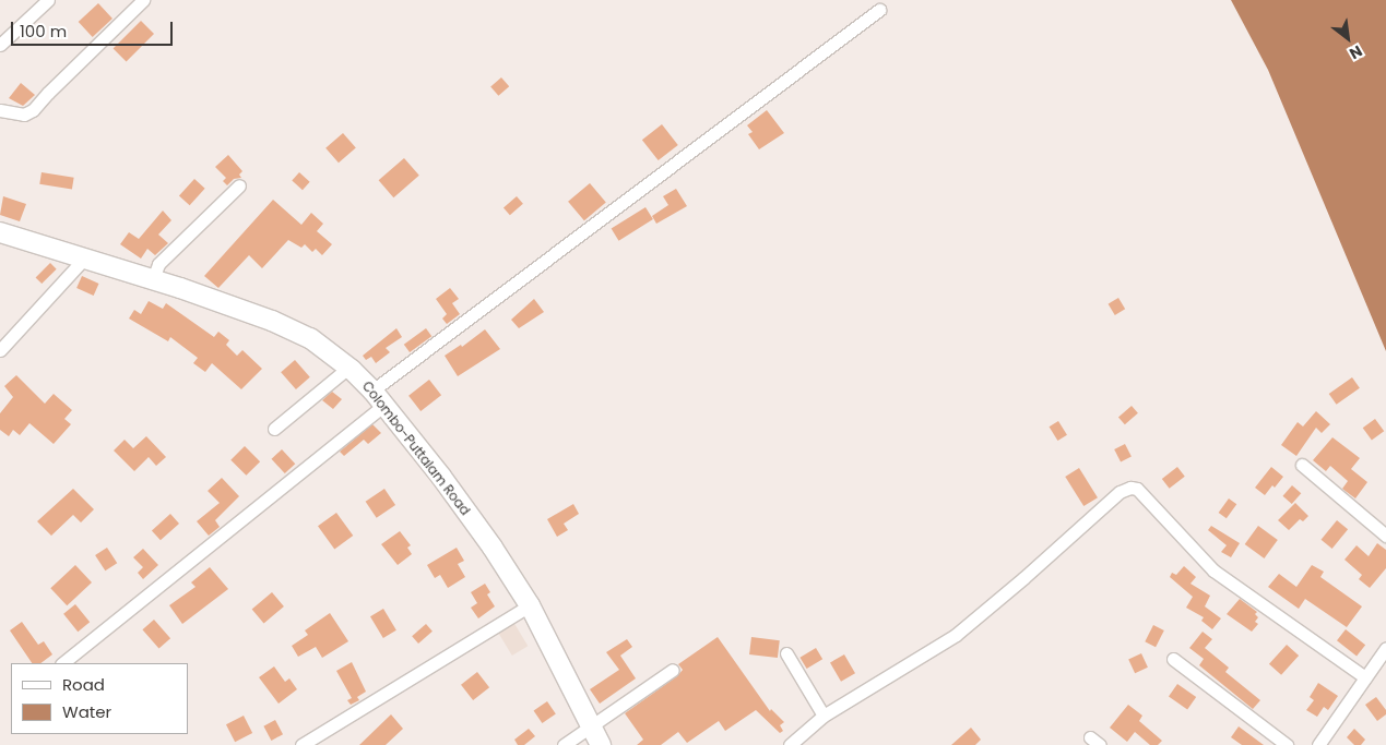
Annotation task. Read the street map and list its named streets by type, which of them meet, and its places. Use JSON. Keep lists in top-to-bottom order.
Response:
{
  "streets": {
    "highway": ["Colombo-Puttalam Road"]
  },
  "legend": ["Road", "Water"],
  "scale_bar": "100 m",
  "north": "bottom right"
}
